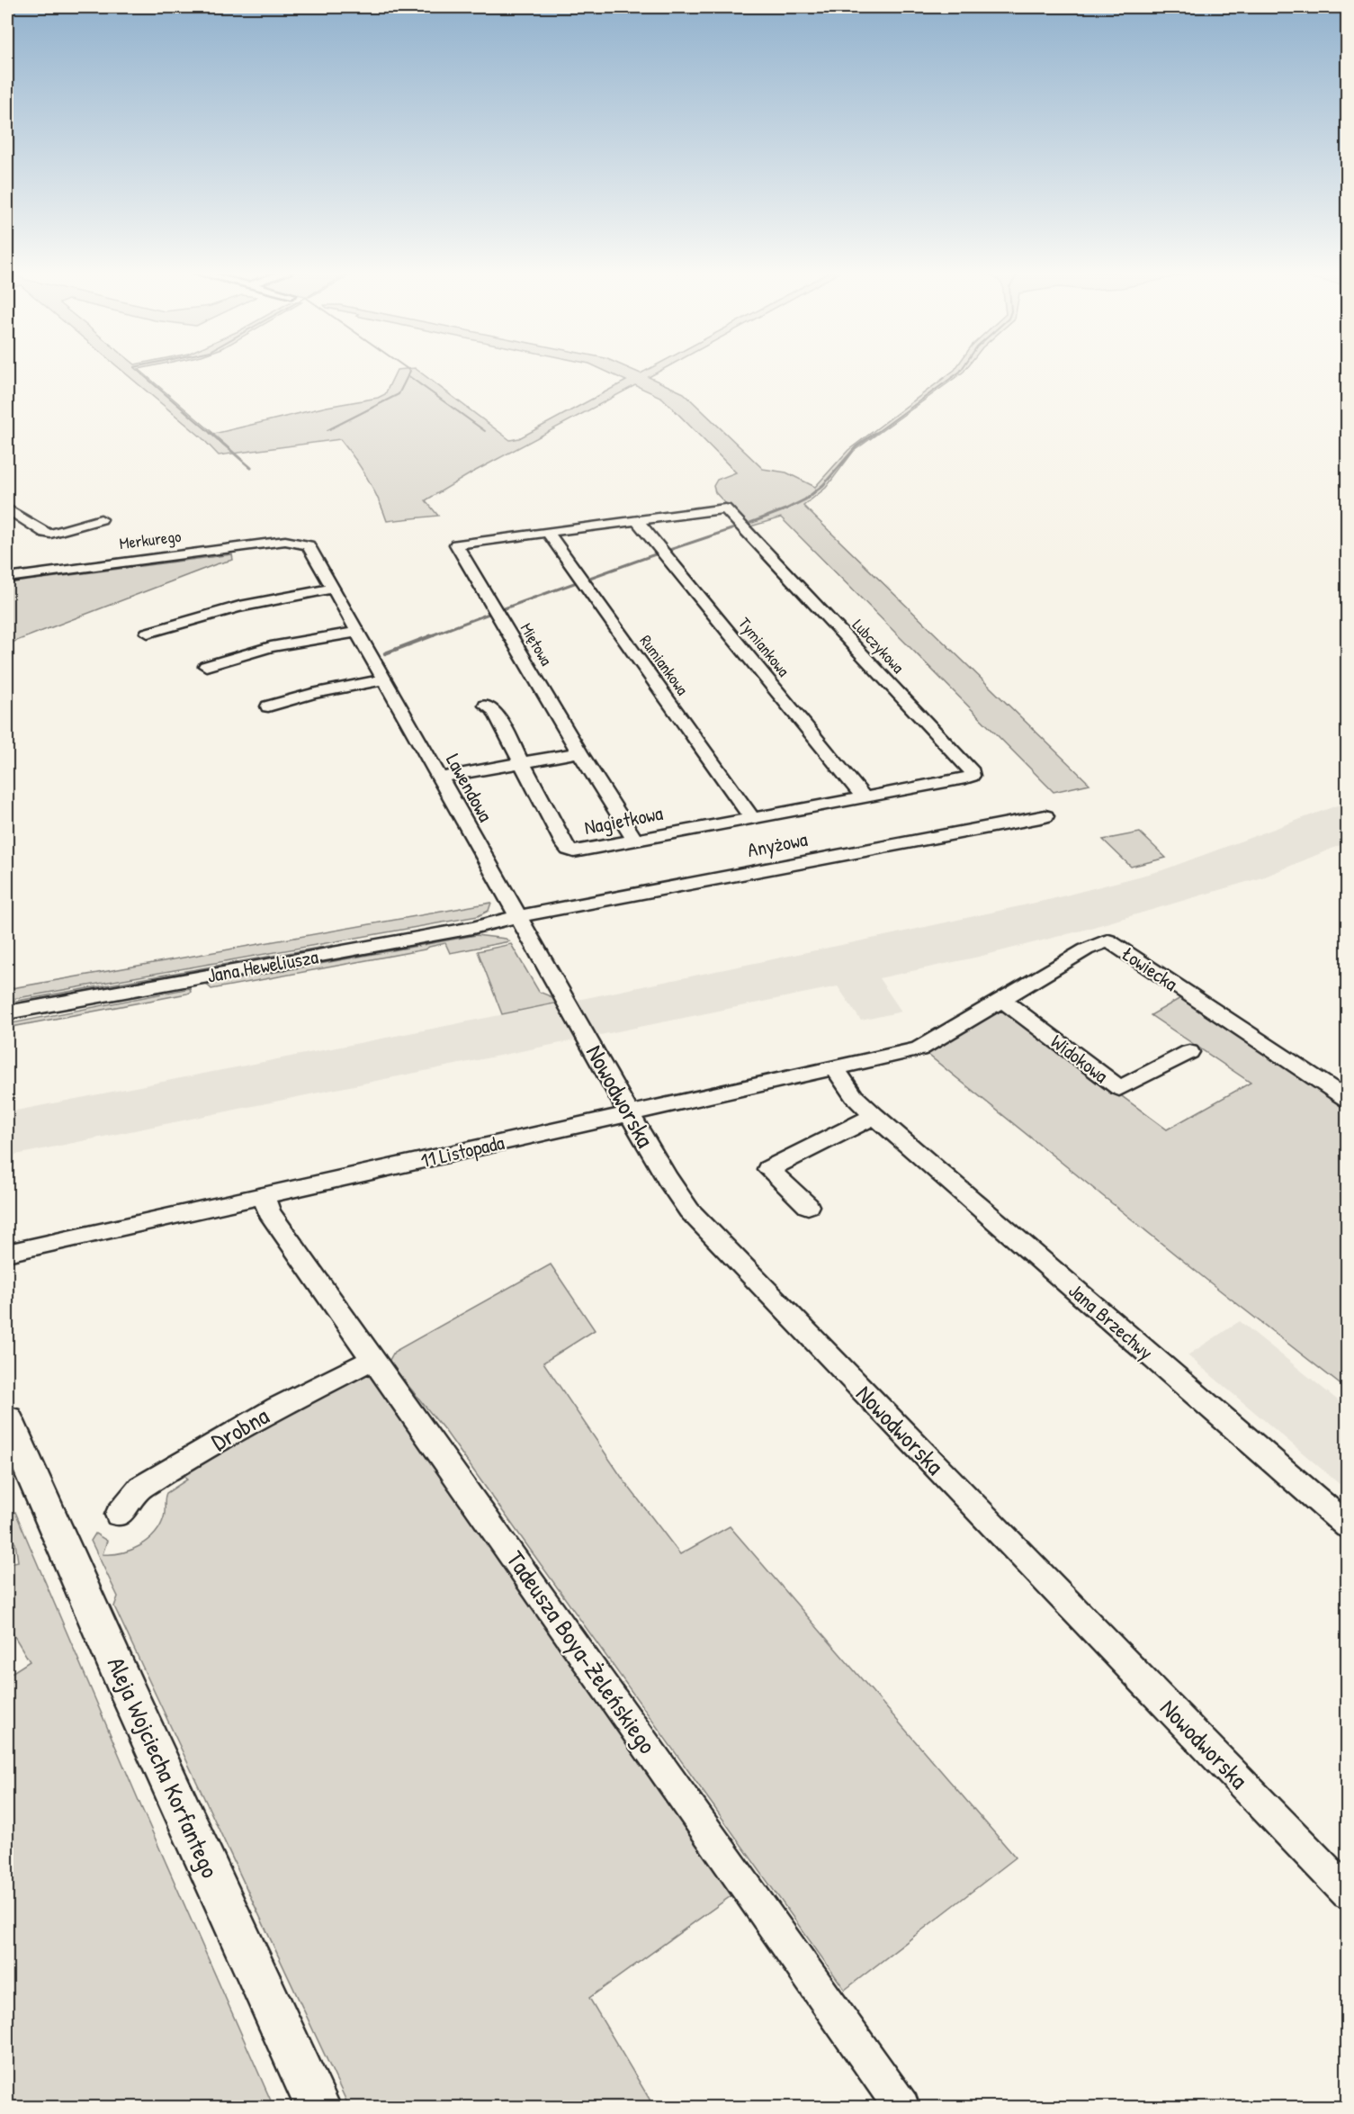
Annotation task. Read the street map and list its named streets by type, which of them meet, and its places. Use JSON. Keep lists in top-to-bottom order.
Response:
{
  "streets": {
    "main road": ["Aleja Wojciecha Korfantego"],
    "street": [
      "Merkurego",
      "Miętowa",
      "Lubczykowa",
      "Tymiankowa",
      "Rumiankowa",
      "Lawendowa",
      "Nagietkowa",
      "Anyżowa",
      "Jana Heweliusza",
      "Łowiecka",
      "Widokowa",
      "Nowodworska",
      "11 Listopada",
      "Jana Brzechwy",
      "Drobna",
      "Tadeusza Boya-Żeleńskiego"
    ]
  },
  "crossings": [
    ["Merkurego", "Lawendowa"],
    ["Miętowa", "Lubczykowa"],
    ["Miętowa", "Rumiankowa"],
    ["Miętowa", "Nagietkowa"],
    ["Lubczykowa", "Tymiankowa"],
    ["Lubczykowa", "Rumiankowa"],
    ["Lubczykowa", "Nagietkowa"],
    ["Rumiankowa", "Nagietkowa"],
    ["Lawendowa", "Anyżowa"],
    ["Lawendowa", "Jana Heweliusza"],
    ["Lawendowa", "Nowodworska"],
    ["Anyżowa", "Jana Heweliusza"],
    ["Anyżowa", "Nowodworska"],
    ["Jana Heweliusza", "Nowodworska"],
    ["Łowiecka", "Widokowa"],
    ["Łowiecka", "11 Listopada"],
    ["Nowodworska", "11 Listopada"],
    ["11 Listopada", "Jana Brzechwy"],
    ["11 Listopada", "Tadeusza Boya-Żeleńskiego"],
    ["Drobna", "Tadeusza Boya-Żeleńskiego"]
  ]
}
